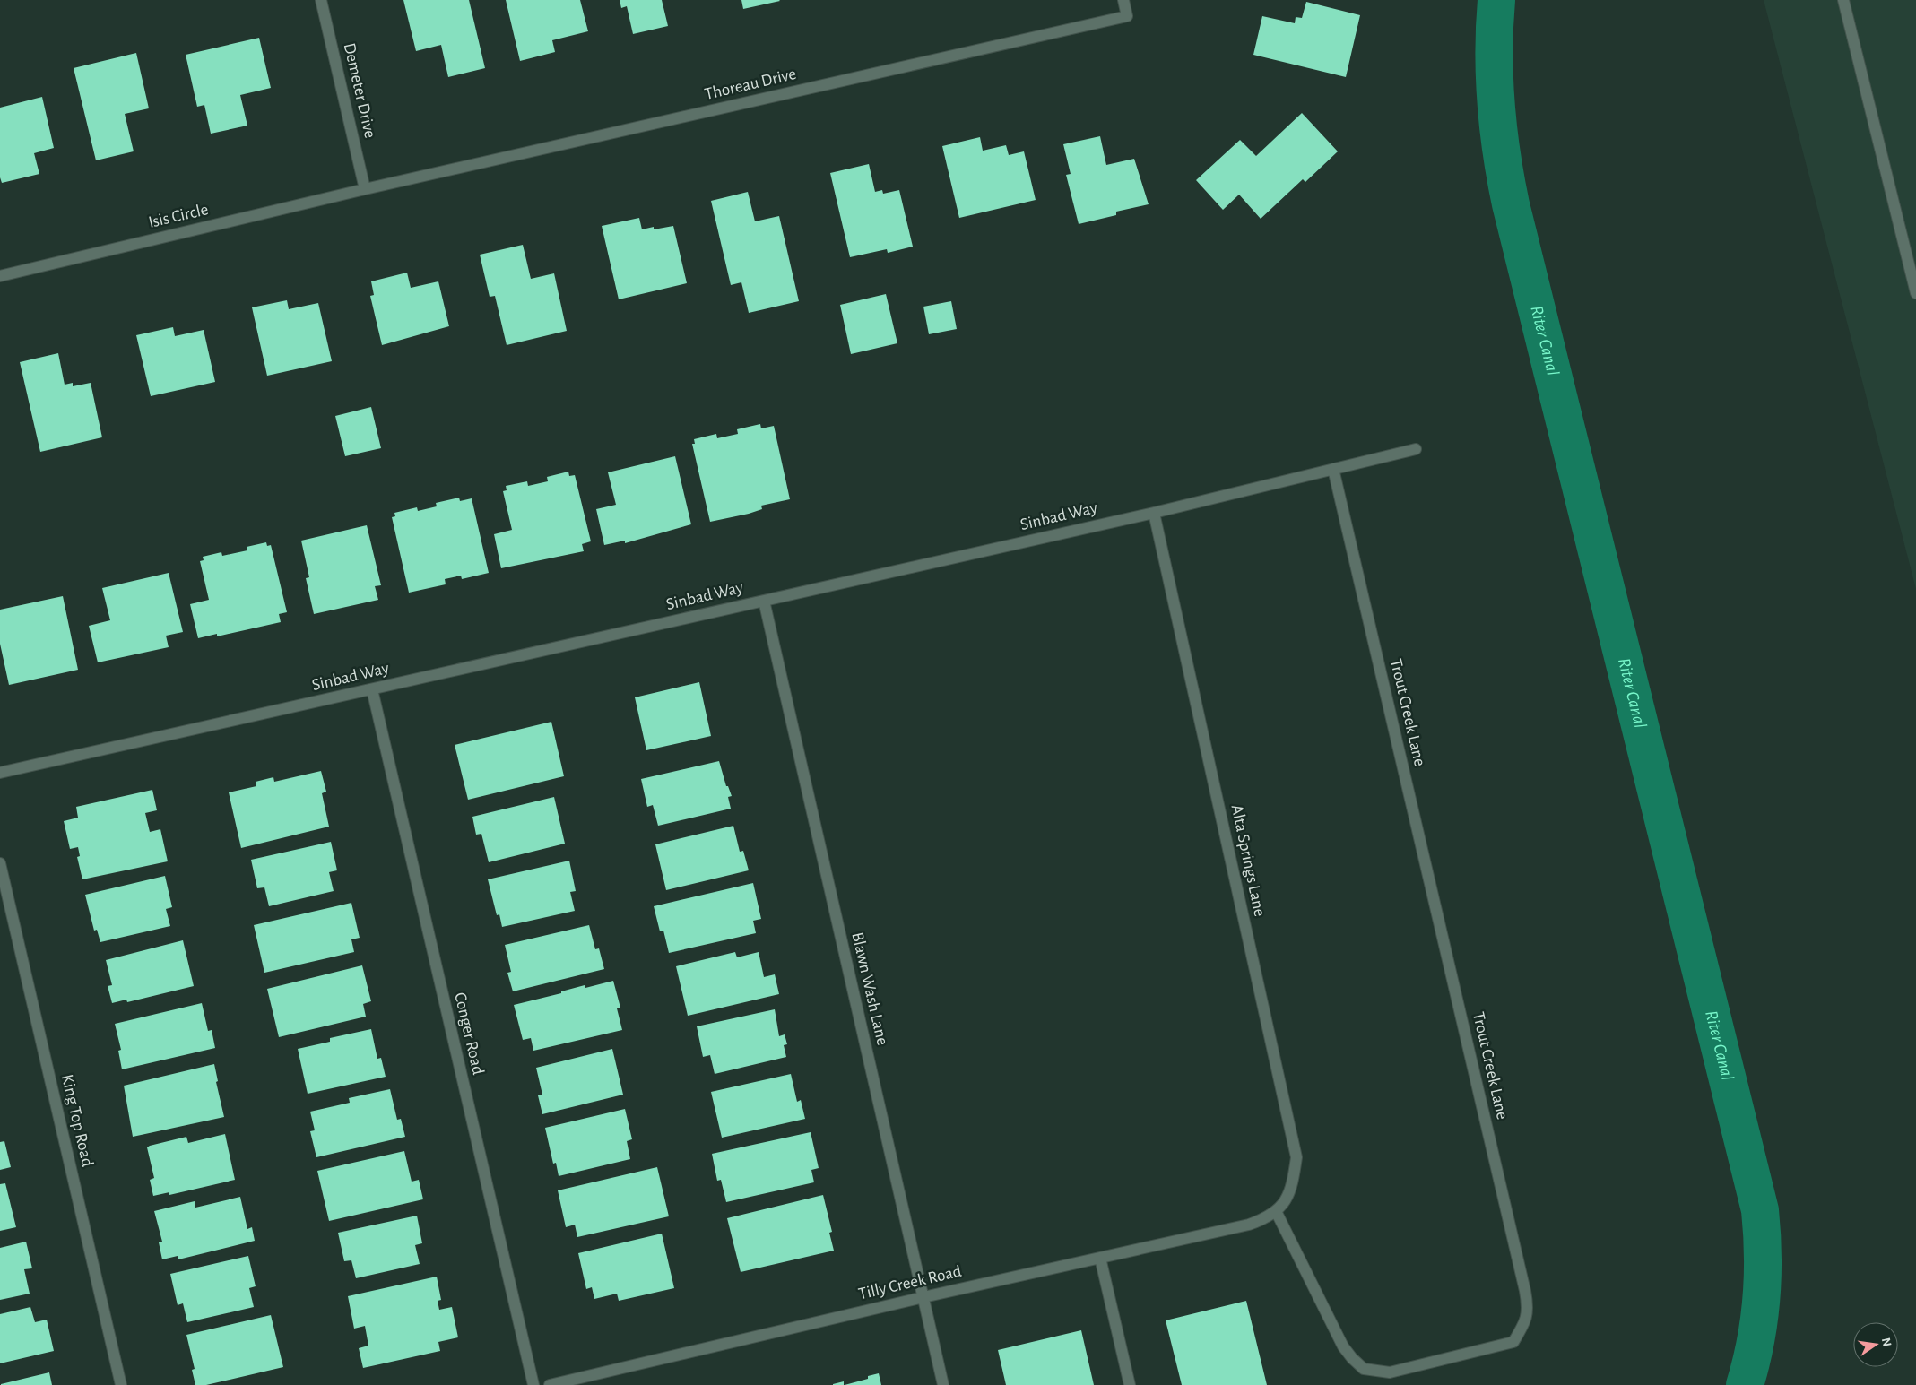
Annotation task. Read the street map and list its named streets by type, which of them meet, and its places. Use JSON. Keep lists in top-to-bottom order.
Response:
{
  "streets": {
    "street": [
      "Thoreau Drive",
      "Demeter Drive",
      "Isis Circle",
      "Sinbad Way",
      "Trout Creek Lane",
      "Alta Springs Lane",
      "Blawn Wash Lane",
      "Conger Road",
      "King Top Road",
      "Tilly Creek Road"
    ]
  },
  "crossings": [
    ["Thoreau Drive", "Demeter Drive"],
    ["Thoreau Drive", "Isis Circle"],
    ["Demeter Drive", "Isis Circle"],
    ["Sinbad Way", "Trout Creek Lane"],
    ["Sinbad Way", "Alta Springs Lane"],
    ["Sinbad Way", "Blawn Wash Lane"],
    ["Sinbad Way", "Conger Road"],
    ["Trout Creek Lane", "Alta Springs Lane"],
    ["Trout Creek Lane", "Tilly Creek Road"],
    ["Alta Springs Lane", "Tilly Creek Road"],
    ["Blawn Wash Lane", "Tilly Creek Road"]
  ],
  "water": ["Riter Canal"],
  "north": "right"
}
